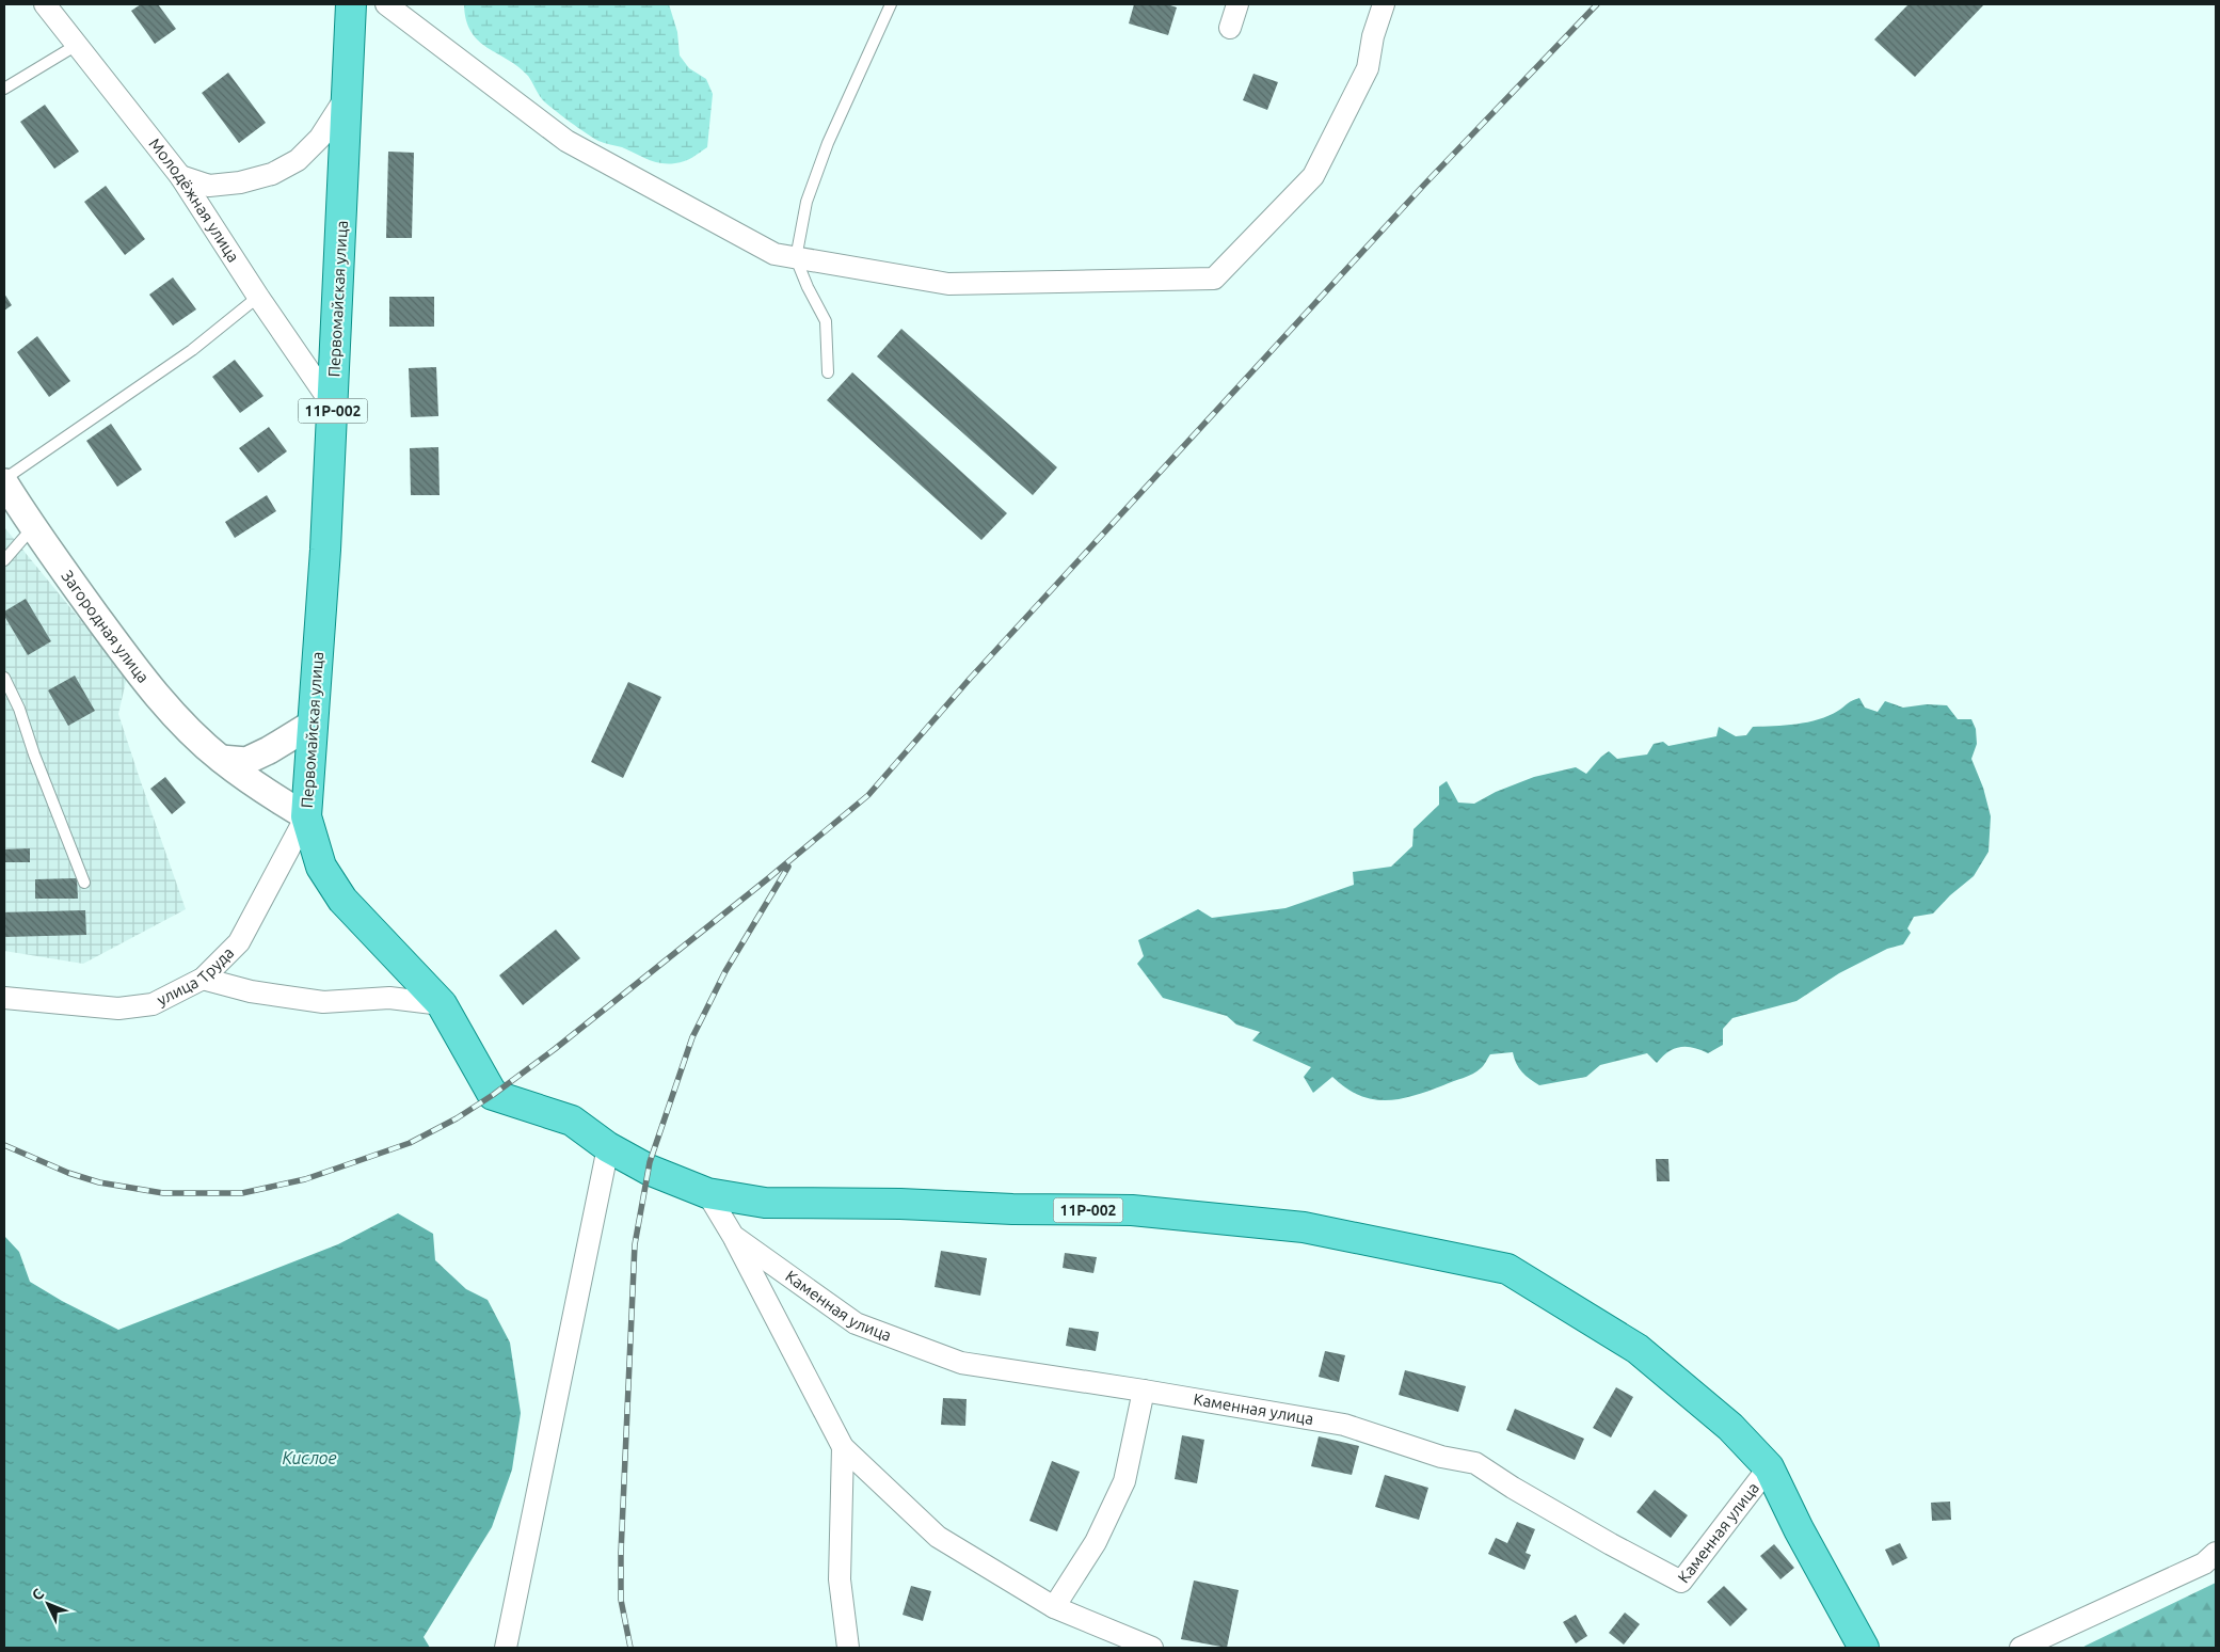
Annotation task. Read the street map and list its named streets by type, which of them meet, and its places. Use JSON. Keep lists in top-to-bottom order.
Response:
{
  "streets": {
    "main road": ["Первомайская улица", "11Р-002"],
    "street": [
      "Молодёжная улица",
      "Загородная улица",
      "улица Труда",
      "Каменная улица"
    ]
  },
  "crossings": [
    ["Молодёжная улица", "Первомайская улица"],
    ["Первомайская улица", "11Р-002"],
    ["Первомайская улица", "Загородная улица"],
    ["Первомайская улица", "улица Труда"],
    ["11Р-002", "Загородная улица"],
    ["11Р-002", "улица Труда"],
    ["11Р-002", "Каменная улица"],
    ["Загородная улица", "улица Труда"]
  ],
  "water": ["Кислое"],
  "north": "top left"
}
